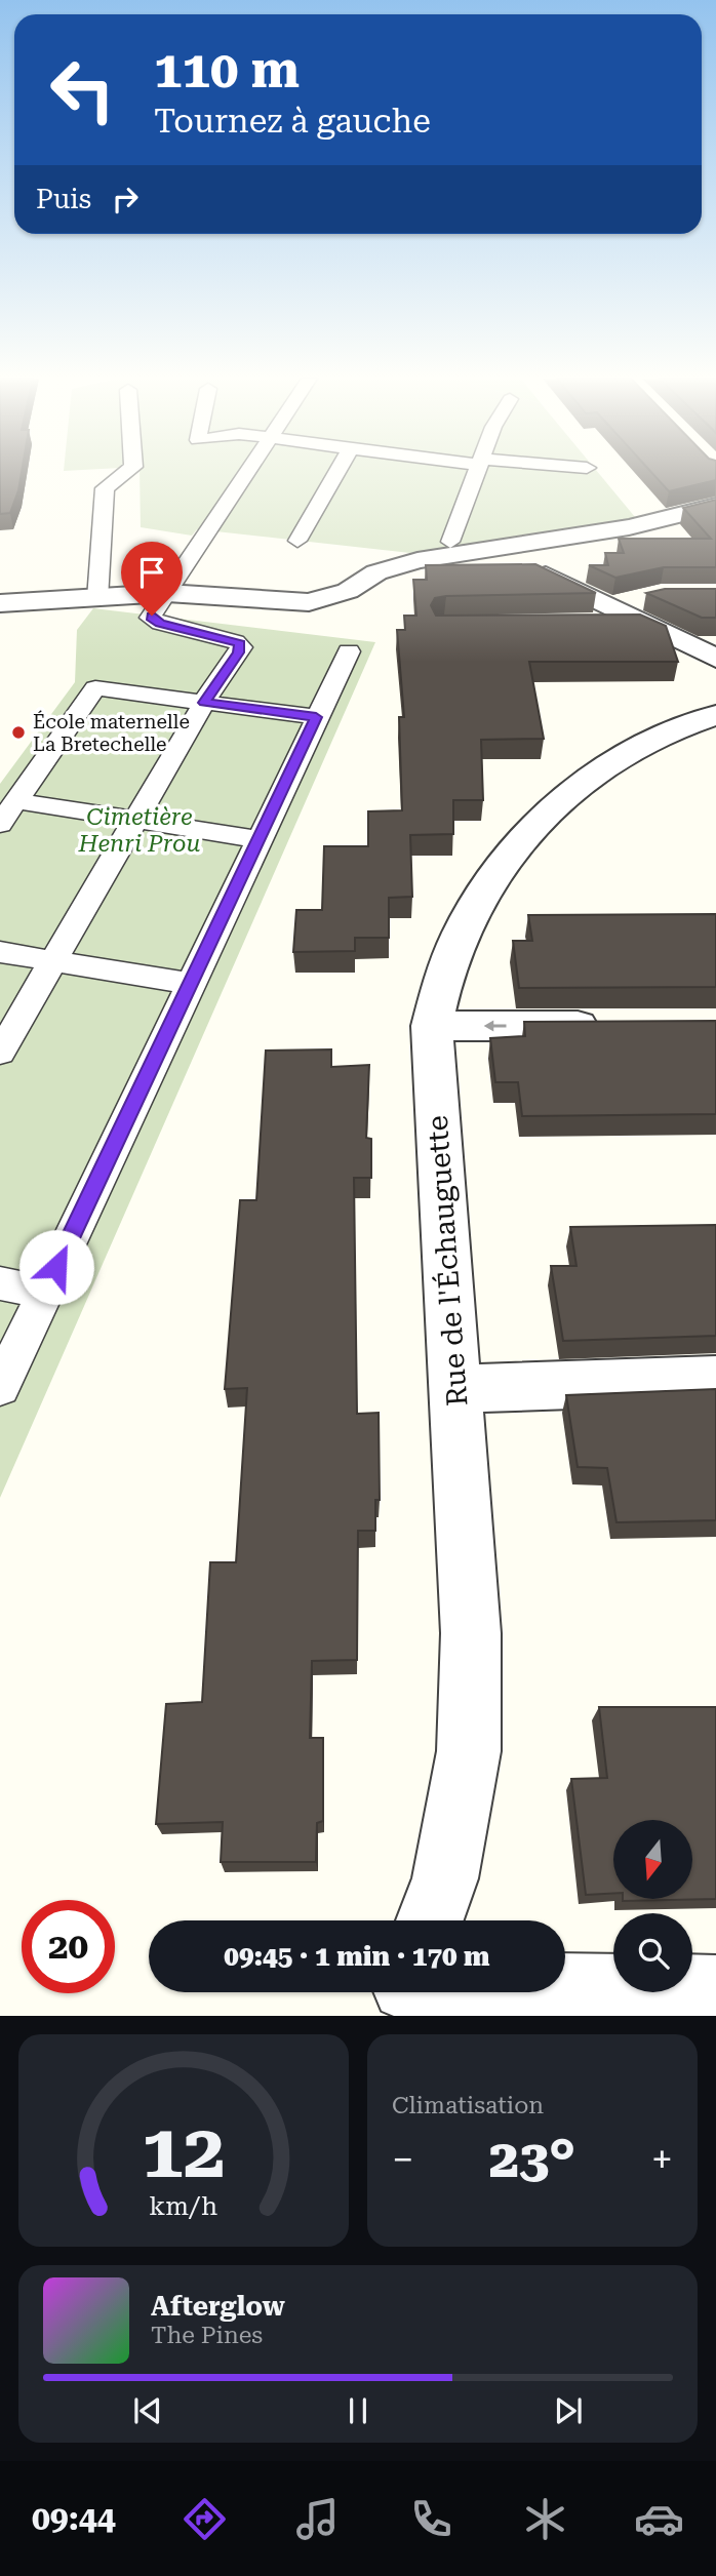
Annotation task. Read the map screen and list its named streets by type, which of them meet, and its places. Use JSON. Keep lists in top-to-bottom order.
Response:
{
  "streets": {
    "street": ["Rue de l'Échauguette"]
  },
  "parks": ["Cimetière Henri Prou"],
  "places": ["École maternelle La Bretechelle"],
  "north": "bottom",
  "page": {
    "turn": ["110 m", "Tournez à gauche"],
    "then": "Puis",
    "limit": "20",
    "trip": "09:45 · 1 min · 170 m",
    "tile": "Climatisation",
    "heat": ["−", "23°", "+"],
    "song": ["Afterglow", "The Pines"],
    "tabs": "09:44",
    "gauge": ["12", "km/h"]
  }
}
